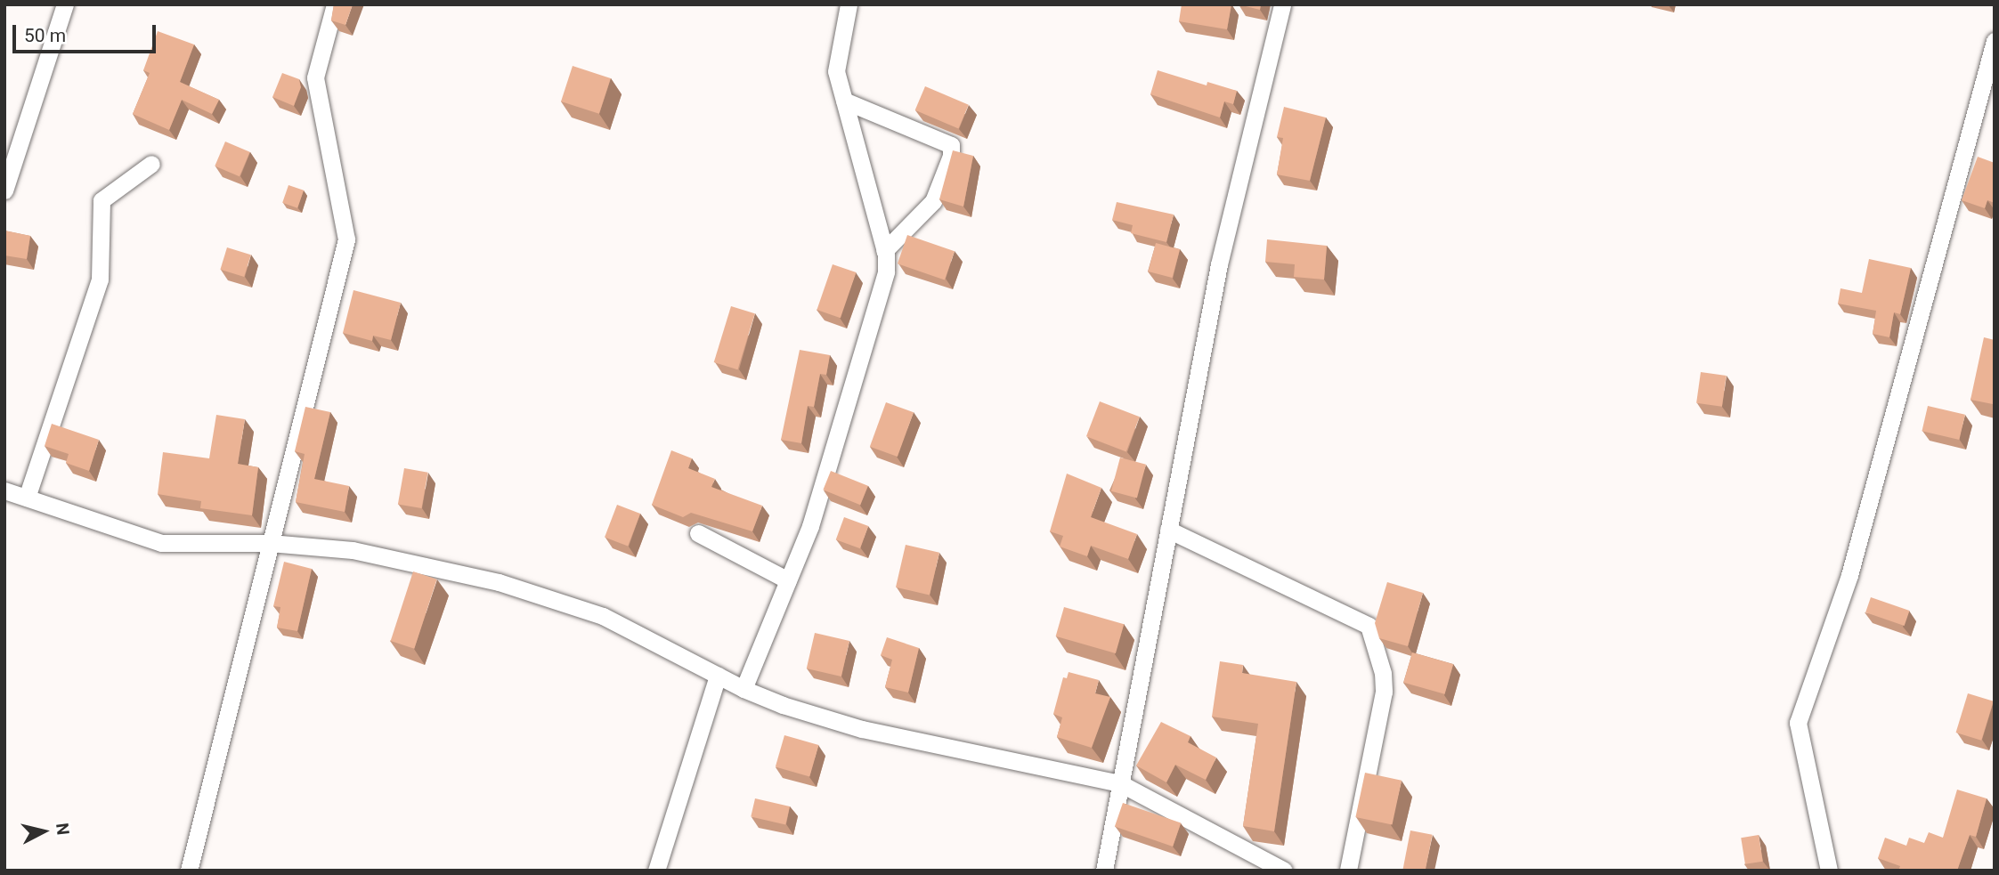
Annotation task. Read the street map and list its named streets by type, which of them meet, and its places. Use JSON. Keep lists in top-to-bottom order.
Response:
{
  "scale_bar": "50 m",
  "north": "right"
}
